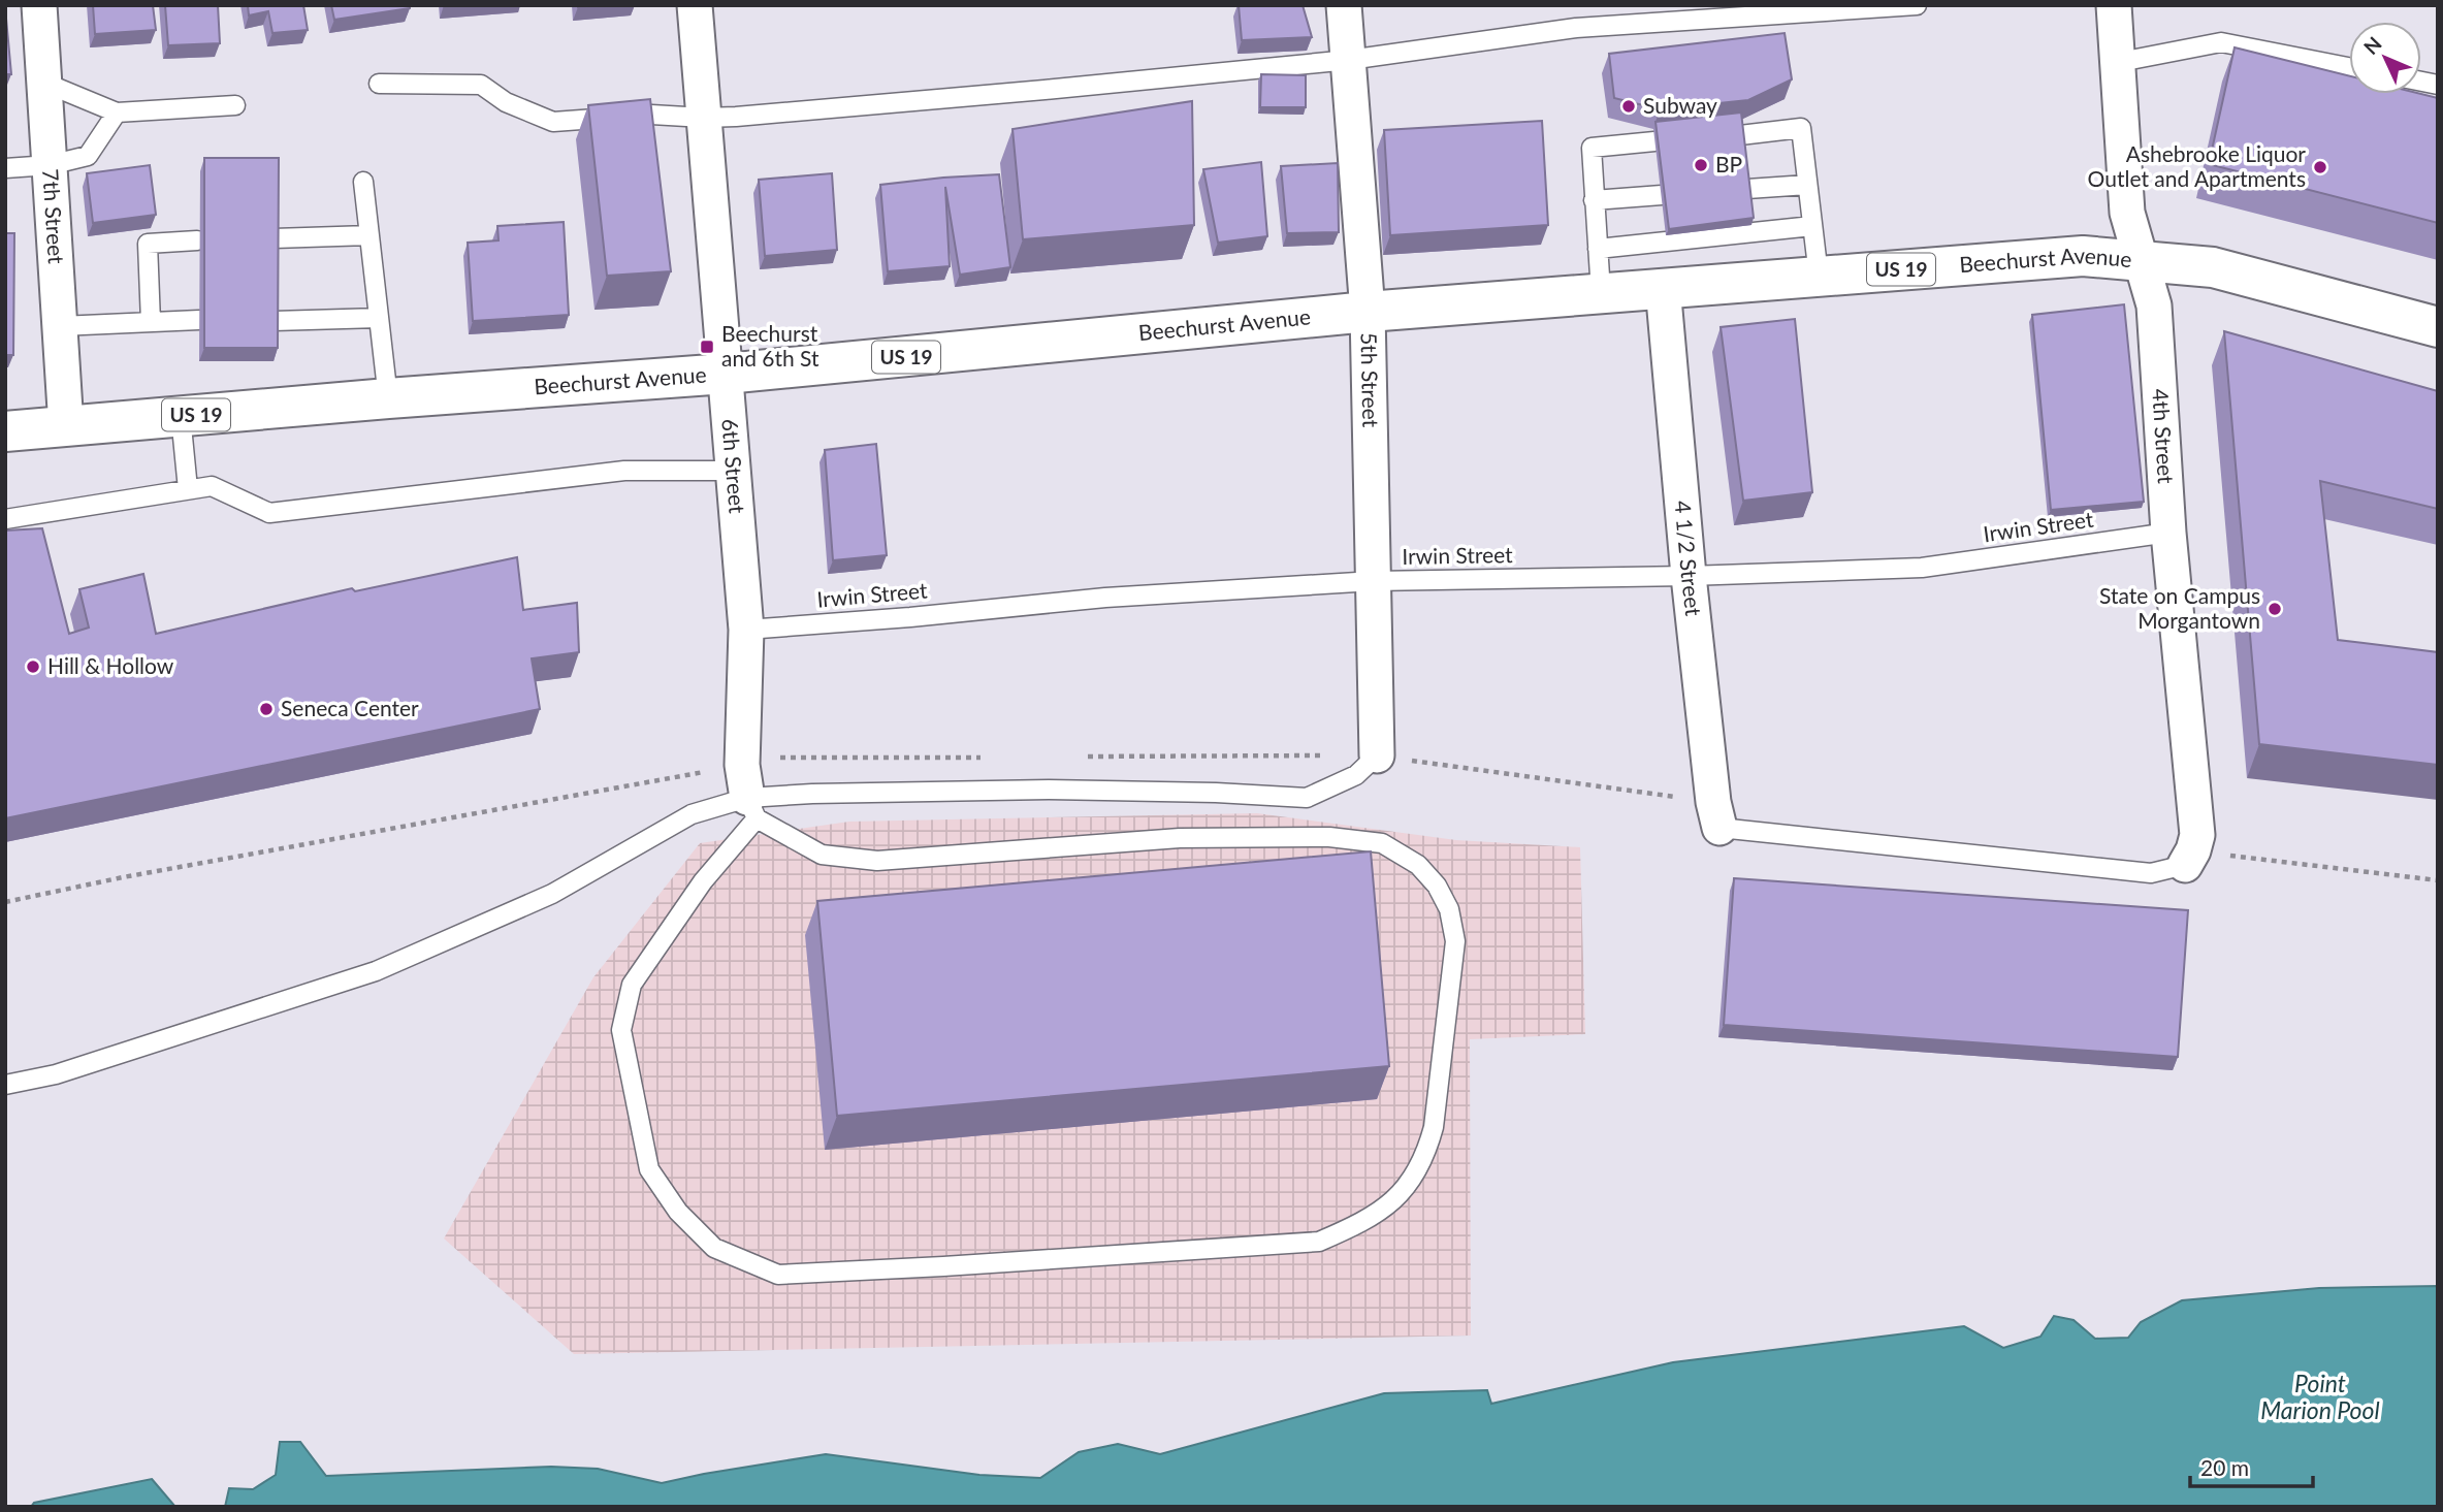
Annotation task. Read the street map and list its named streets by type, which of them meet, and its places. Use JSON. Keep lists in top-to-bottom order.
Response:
{
  "streets": {
    "main road": ["Beechurst Avenue", "US 19"],
    "street": [
      "7th Street",
      "5th Street",
      "4th Street",
      "6th Street",
      "4 1/2 Street"
    ],
    "lane": ["Irwin Street"]
  },
  "crossings": [
    ["7th Street", "Beechurst Avenue"],
    ["Beechurst Avenue", "5th Street"],
    ["Beechurst Avenue", "4th Street"],
    ["Beechurst Avenue", "6th Street"],
    ["Beechurst Avenue", "4 1/2 Street"],
    ["5th Street", "Irwin Street"],
    ["4th Street", "Irwin Street"],
    ["6th Street", "Irwin Street"],
    ["Irwin Street", "4 1/2 Street"]
  ],
  "water": ["Point Marion Pool"],
  "places": {
    "other": [
      "Subway",
      "BP",
      "Ashebrooke Liquor Outlet and Apartments",
      "State on Campus Morgantown",
      "Hill & Hollow",
      "Seneca Center"
    ],
    "transit": ["Beechurst and 6th St"]
  },
  "scale_bar": "20 m",
  "north": "top left"
}
